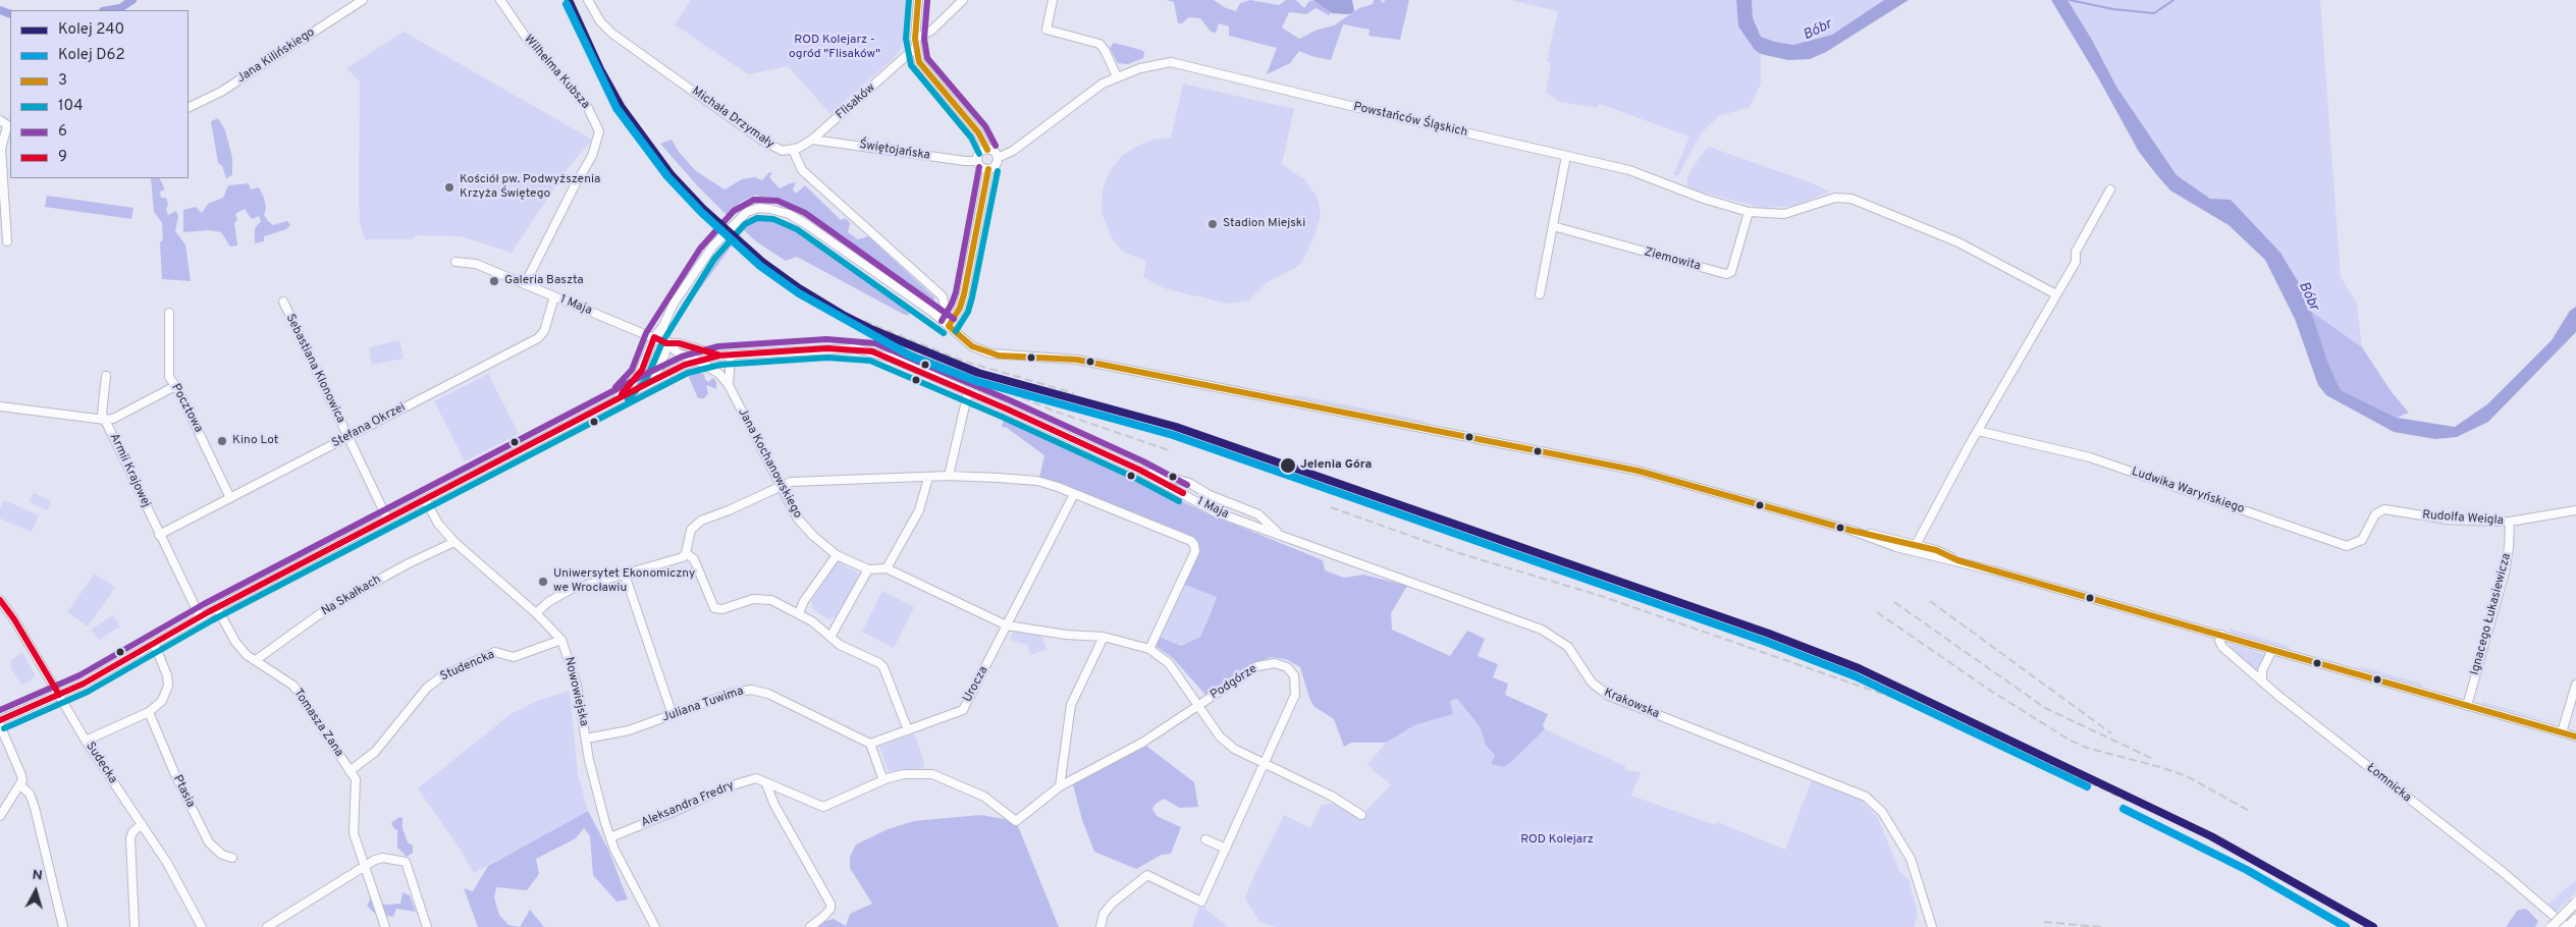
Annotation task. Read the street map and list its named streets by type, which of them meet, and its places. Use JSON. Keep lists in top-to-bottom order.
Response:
{
  "streets": {
    "street": [
      "Jana Kilińskiego",
      "Wilhelma Kubsza",
      "Flisaków",
      "Michała Drzymały",
      "Powstańców Śląskich",
      "Świętojańska",
      "Ziemowita",
      "1 Maja",
      "Sebastiana Klonowica",
      "Pocztowa",
      "Stefana Okrzei",
      "Jana Kochanowskiego",
      "Armii Krajowej",
      "Ludwika Waryńskiego",
      "Rudolfa Weigla",
      "Na Skałkach",
      "Ignacego Łukasiewicza",
      "Studencka",
      "Podgórze",
      "Urocza",
      "Nowowiejska",
      "Krakowska",
      "Juliana Tuwima",
      "Tomasza Zana",
      "Sudecka",
      "Łomnicka",
      "Ptasia",
      "Aleksandra Fredry"
    ]
  },
  "crossings": [
    ["Wilhelma Kubsza", "1 Maja"],
    ["Flisaków", "Michała Drzymały"],
    ["Flisaków", "Świętojańska"],
    ["Powstańców Śląskich", "Świętojańska"],
    ["Powstańców Śląskich", "Ziemowita"],
    ["1 Maja", "Stefana Okrzei"],
    ["1 Maja", "Jana Kochanowskiego"],
    ["1 Maja", "Krakowska"],
    ["Sebastiana Klonowica", "Stefana Okrzei"],
    ["Pocztowa", "Stefana Okrzei"],
    ["Stefana Okrzei", "Armii Krajowej"],
    ["Jana Kochanowskiego", "Urocza"],
    ["Ludwika Waryńskiego", "Rudolfa Weigla"],
    ["Rudolfa Weigla", "Ignacego Łukasiewicza"],
    ["Na Skałkach", "Nowowiejska"],
    ["Na Skałkach", "Tomasza Zana"],
    ["Studencka", "Nowowiejska"],
    ["Studencka", "Tomasza Zana"],
    ["Podgórze", "Aleksandra Fredry"],
    ["Urocza", "Juliana Tuwima"],
    ["Nowowiejska", "Juliana Tuwima"],
    ["Nowowiejska", "Aleksandra Fredry"]
  ],
  "water": ["Bóbr"],
  "parks": ["ROD Kolejarz - ogród \"Flisaków\"", "ROD Kolejarz"],
  "places": [
    "Kościół pw. Podwyższenia Krzyża Świętego",
    "Stadion Miejski",
    "Galeria Baszta",
    "Kino Lot",
    "Jelenia Góra",
    "Uniwersytet Ekonomiczny we Wrocławiu"
  ],
  "lines": [
    "rail line 240",
    "transit line 3",
    "transit line 104",
    "transit line 6",
    "rail line D62",
    "transit line 9"
  ],
  "legend": [
    "Kolej 240",
    "Kolej D62",
    "3",
    "104",
    "6",
    "9"
  ],
  "north": "top"
}
